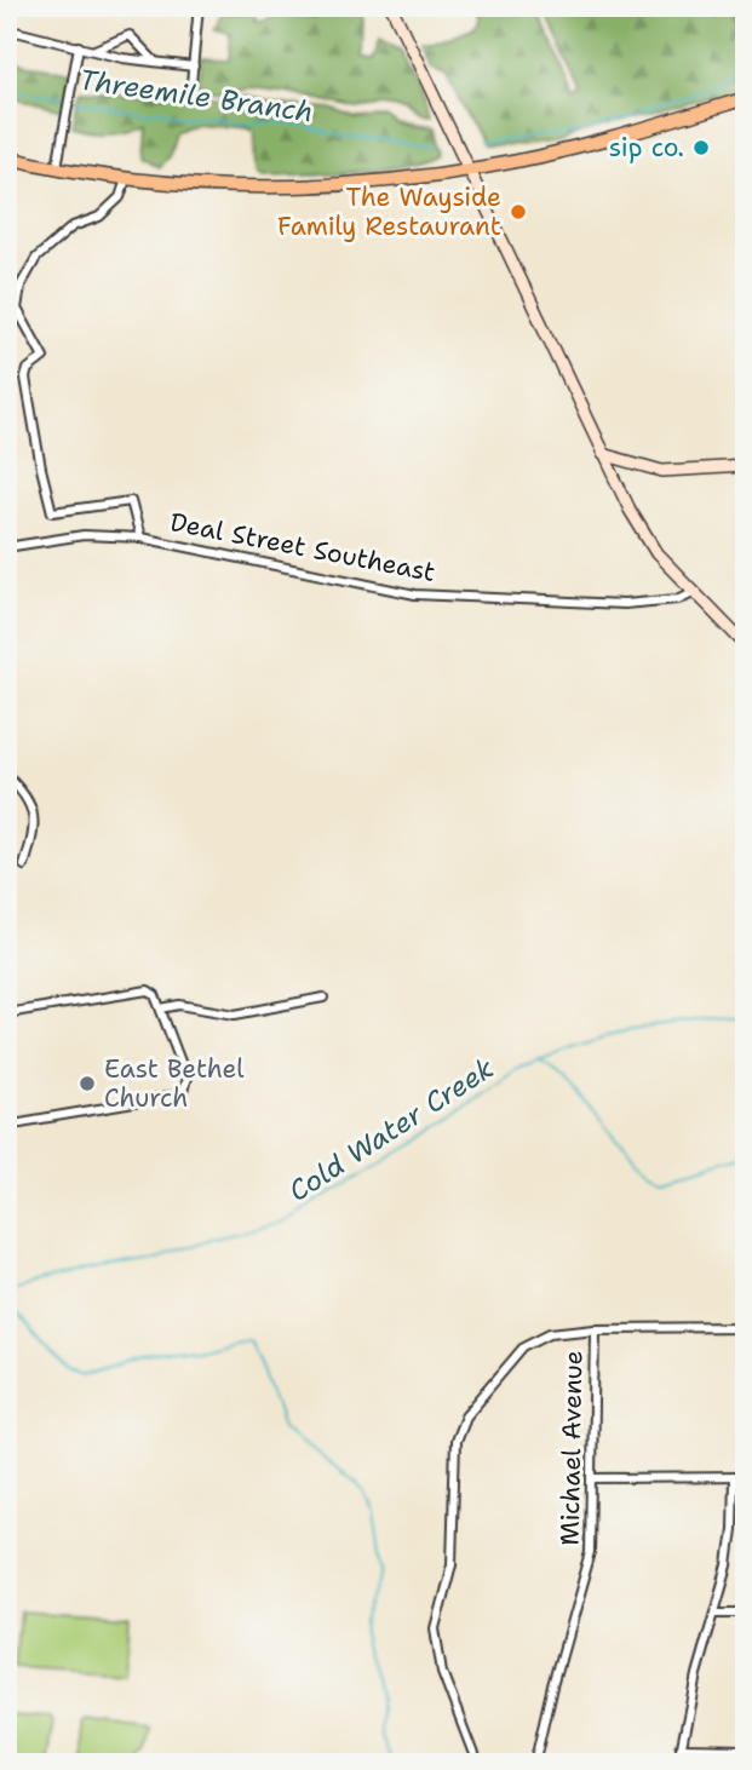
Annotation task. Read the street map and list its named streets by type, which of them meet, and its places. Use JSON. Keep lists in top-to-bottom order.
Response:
{
  "streets": {
    "street": ["Deal Street Southeast", "Michael Avenue"]
  },
  "water": ["Threemile Branch", "Cold Water Creek"],
  "places": ["sip co.", "The Wayside Family Restaurant", "East Bethel Church"]
}
